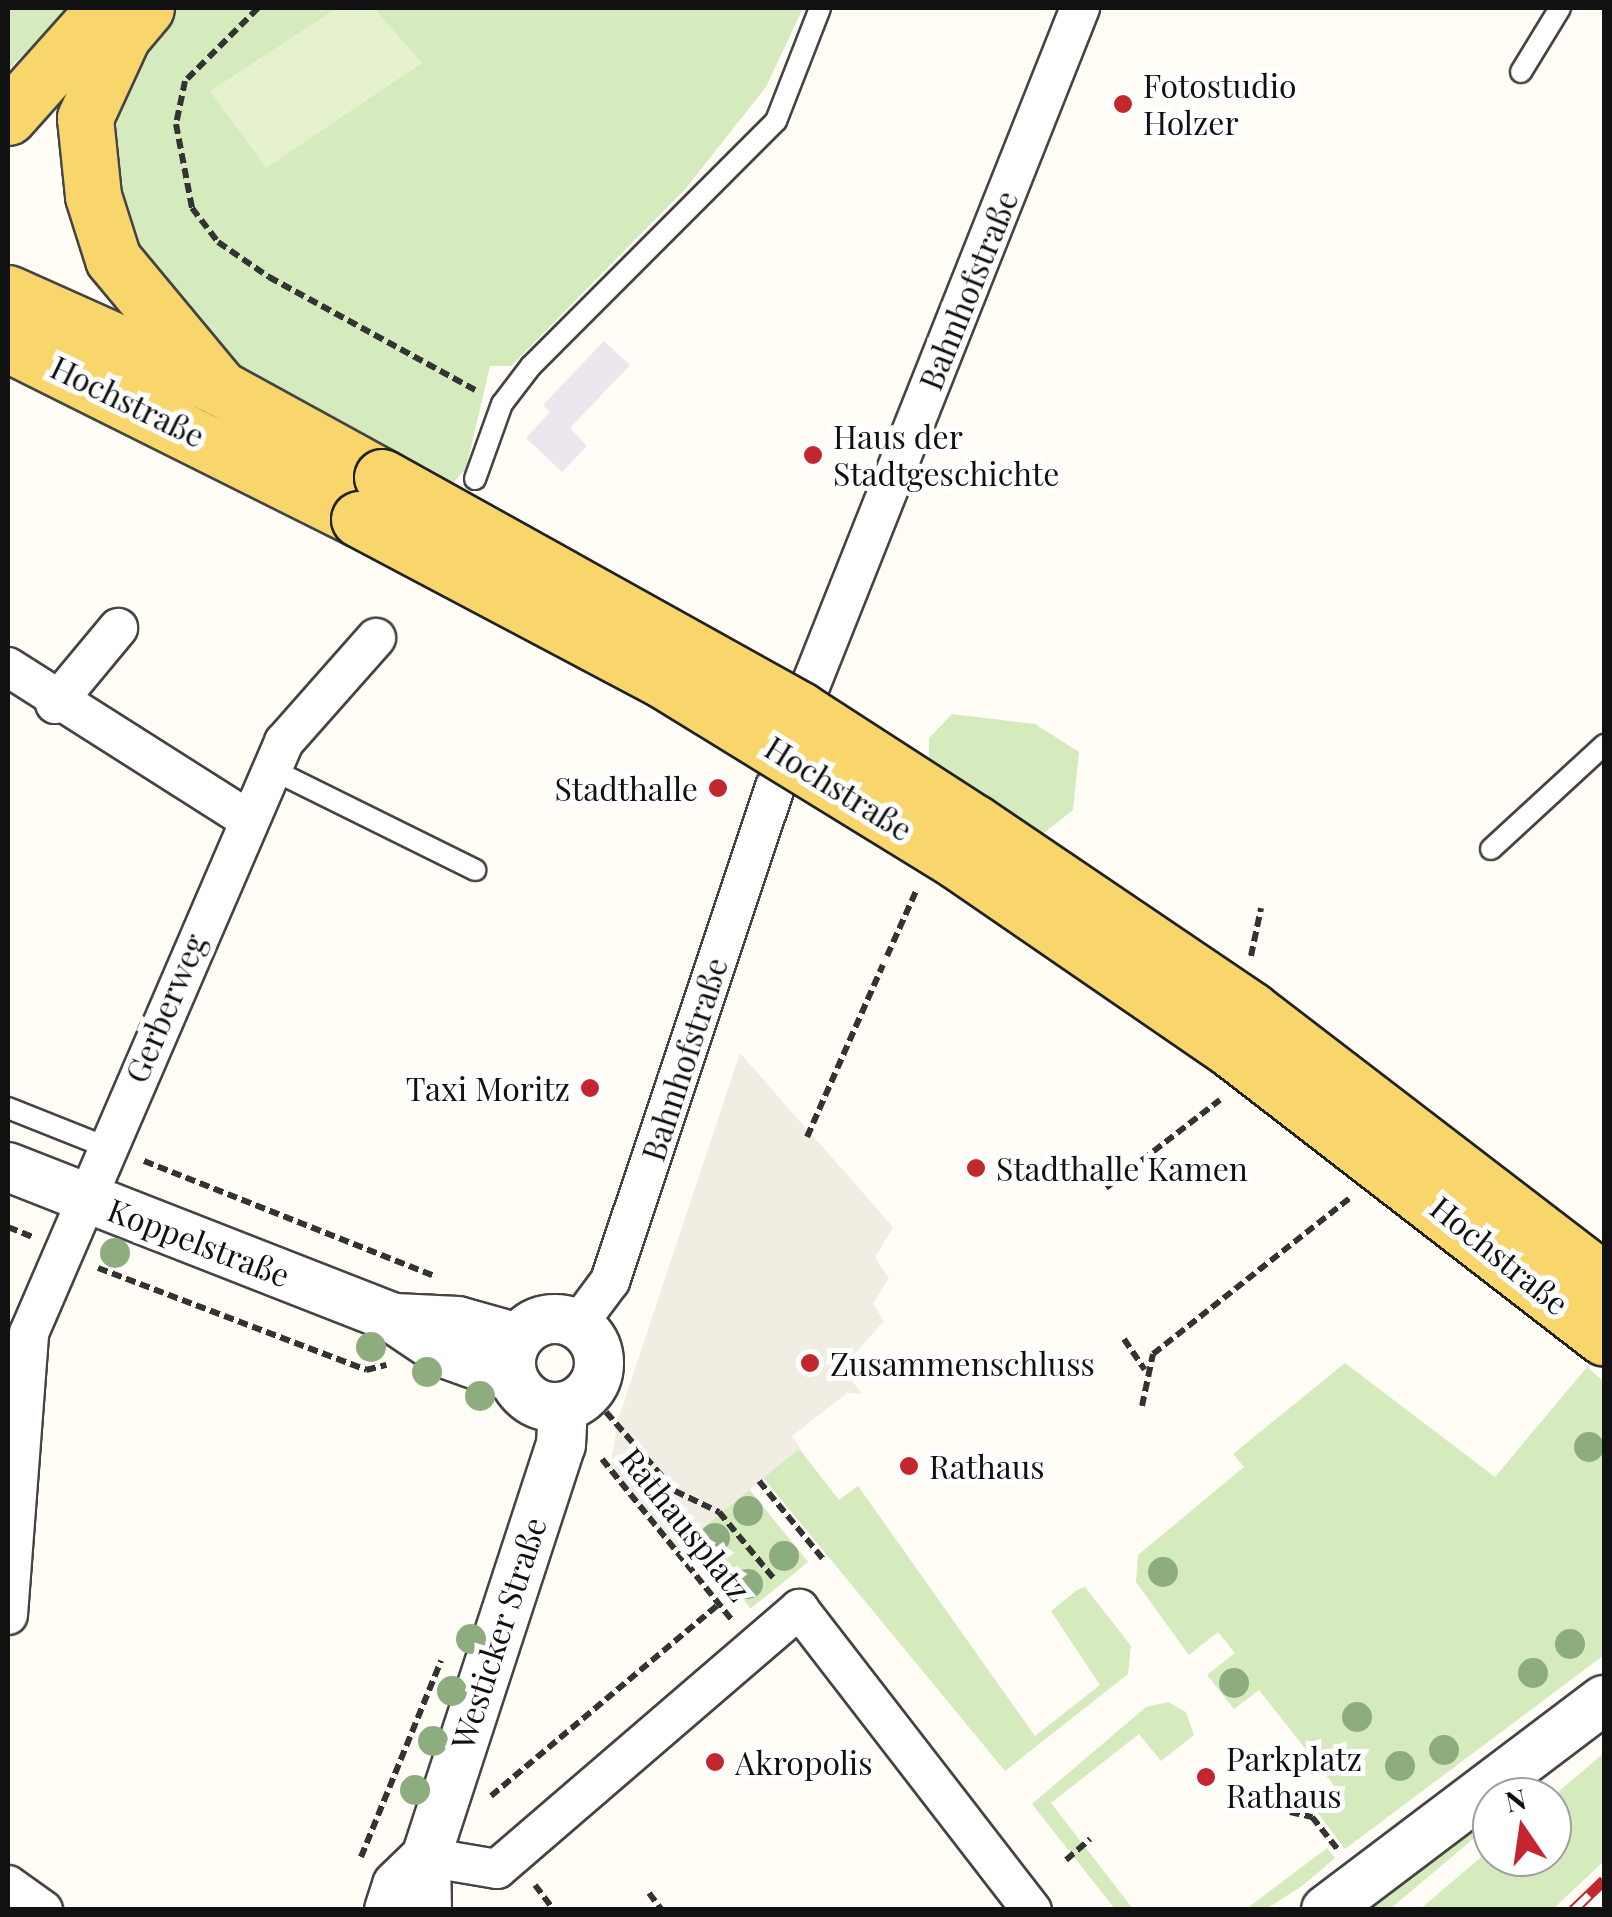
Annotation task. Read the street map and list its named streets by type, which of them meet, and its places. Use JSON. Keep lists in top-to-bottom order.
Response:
{
  "streets": {
    "main road": ["Hochstraße"],
    "street": [
      "Bahnhofstraße",
      "Gerberweg",
      "Koppelstraße",
      "Westicker Straße"
    ],
    "path": ["Rathausplatz"]
  },
  "crossings": [
    ["Bahnhofstraße", "Koppelstraße"],
    ["Bahnhofstraße", "Westicker Straße"],
    ["Gerberweg", "Koppelstraße"],
    ["Koppelstraße", "Westicker Straße"]
  ],
  "places": [
    "Fotostudio Holzer",
    "Haus der Stadtgeschichte",
    "Stadthalle",
    "Taxi Moritz",
    "Stadthalle Kamen",
    "Zusammenschluss",
    "Rathaus",
    "Akropolis",
    "Parkplatz Rathaus"
  ],
  "north": "top"
}
